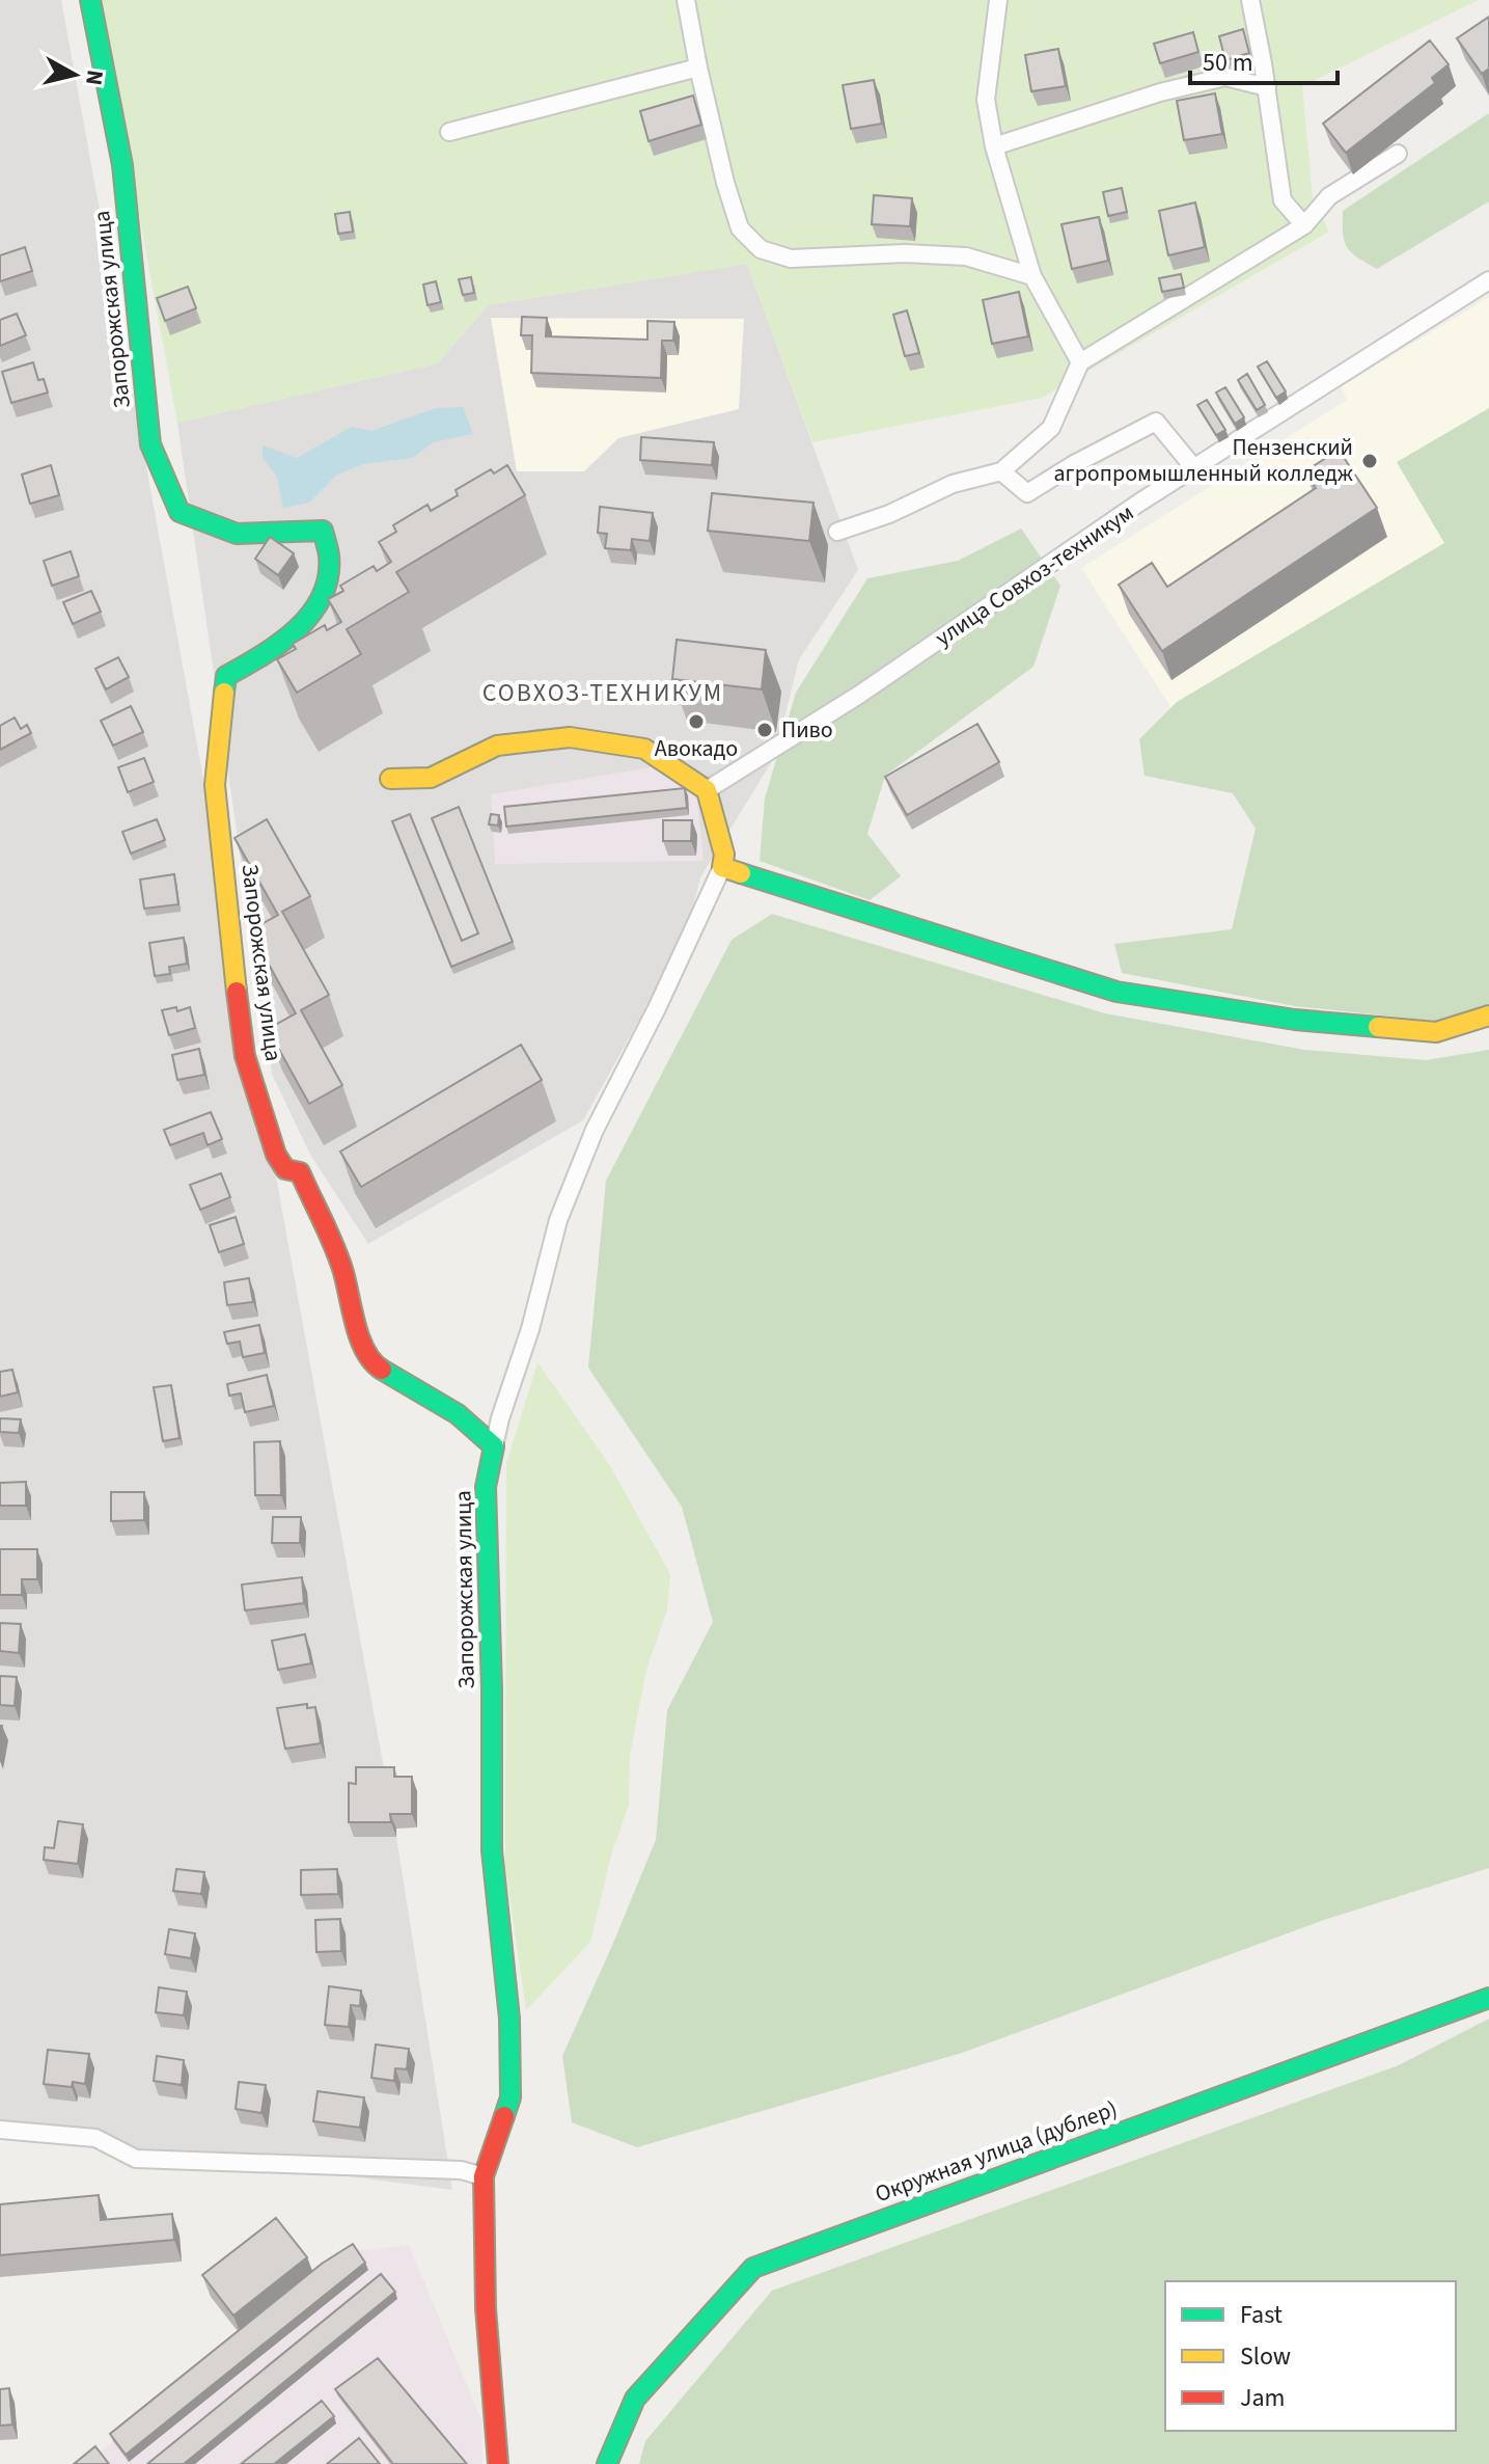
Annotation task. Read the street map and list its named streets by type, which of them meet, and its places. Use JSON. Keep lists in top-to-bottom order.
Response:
{
  "streets": {
    "street": ["Запорожская улица", "улица Совхоз-техникум", "Окружная улица (дублер)"]
  },
  "districts": ["СОВХОЗ-ТЕХНИКУМ"],
  "places": ["Пензенский агропромышленный колледж", "Авокадо", "Пиво"],
  "legend": ["Fast", "Slow", "Jam"],
  "scale_bar": "50 m",
  "north": "right"
}
